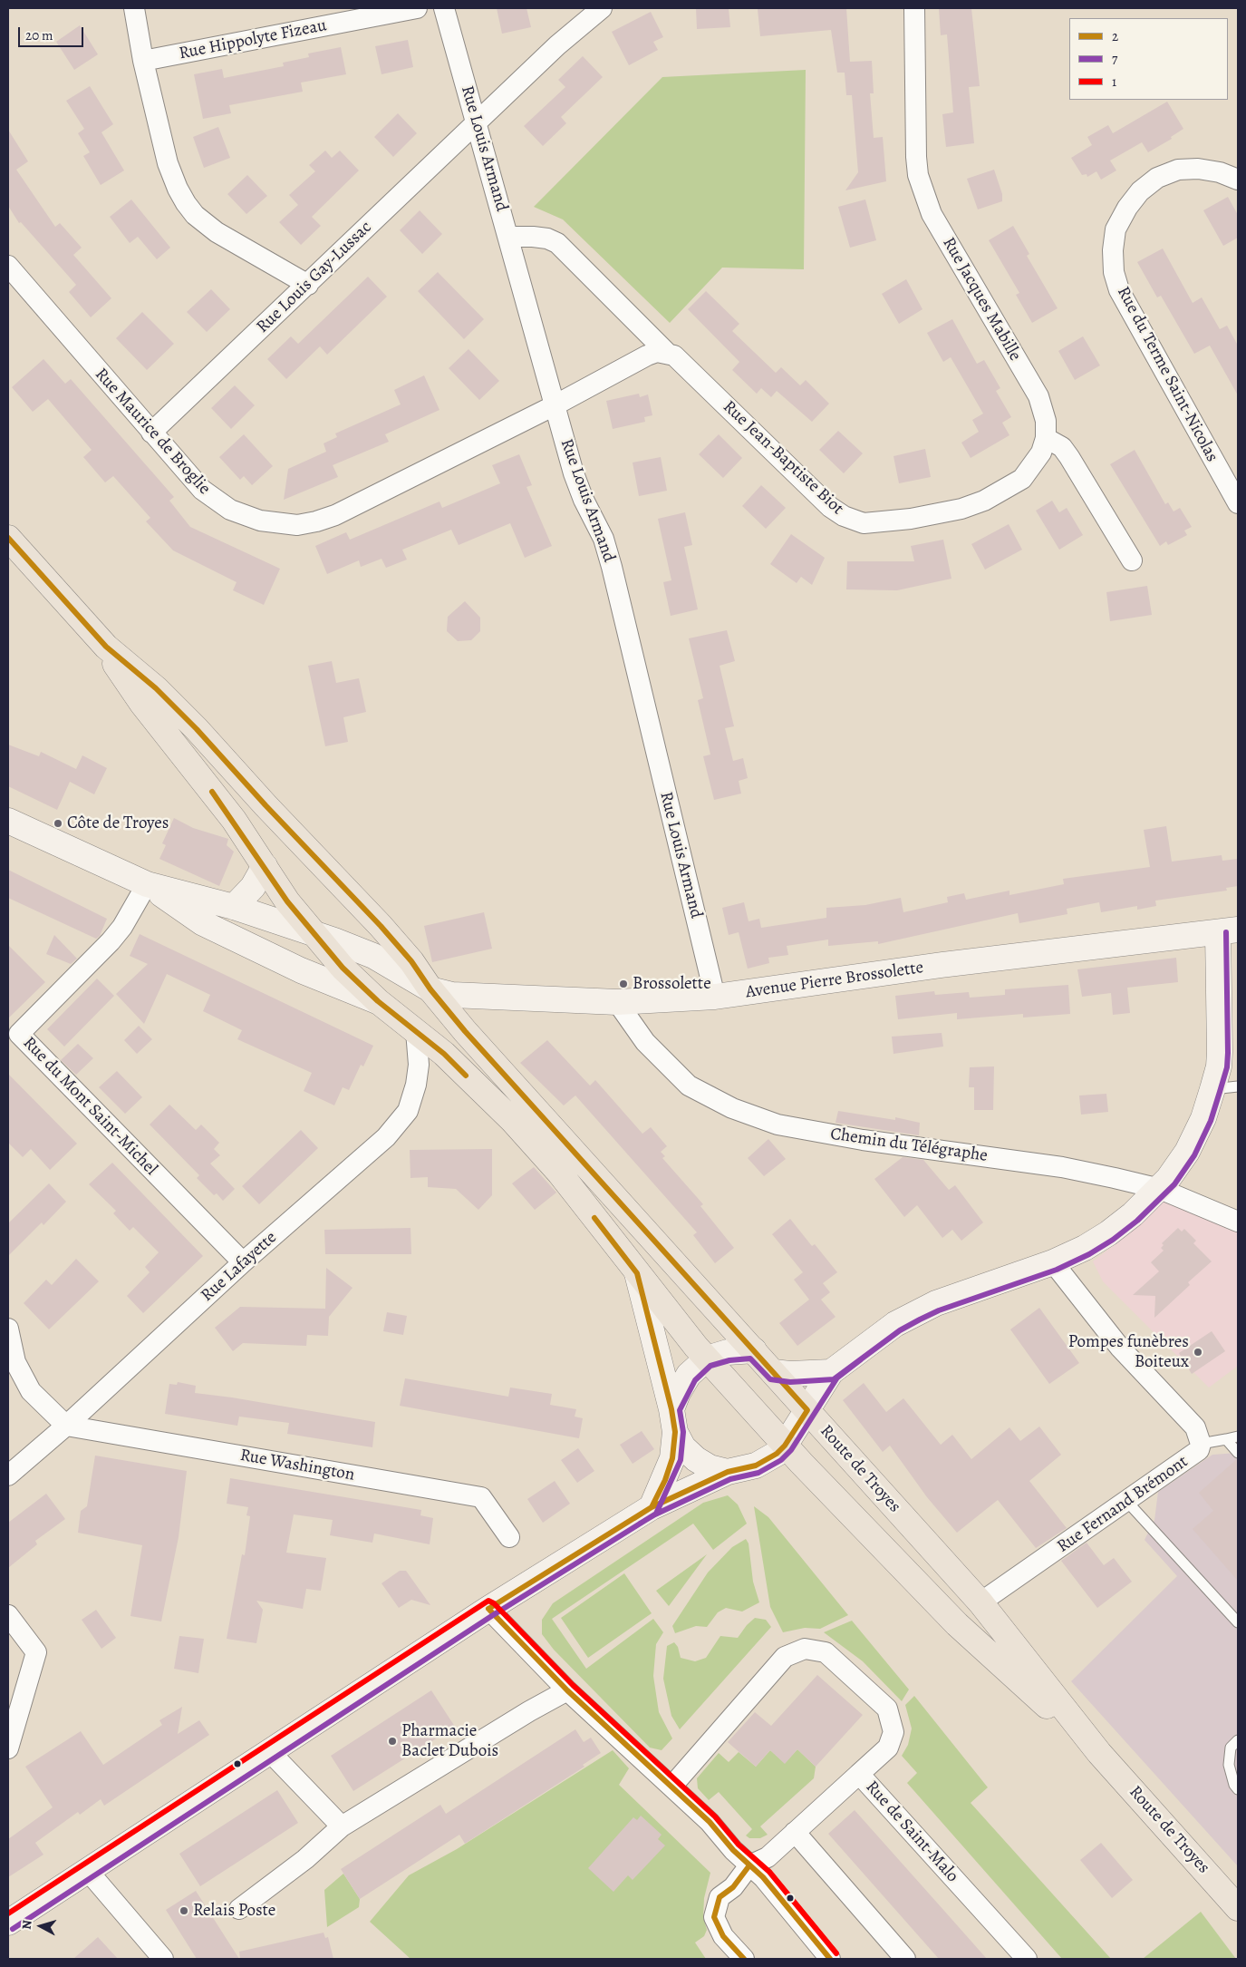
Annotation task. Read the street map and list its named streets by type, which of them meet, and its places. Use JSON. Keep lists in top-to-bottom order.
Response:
{
  "streets": {
    "main road": ["Avenue Pierre Brossolette", "Route de Troyes"],
    "street": [
      "Rue Hippolyte Fizeau",
      "Rue Louis Armand",
      "Rue Louis Gay-Lussac",
      "Rue Jacques Mabille",
      "Rue du Terme Saint-Nicolas",
      "Rue Maurice de Broglie",
      "Rue Jean-Baptiste Biot",
      "Rue du Mont Saint-Michel",
      "Chemin du Télégraphe",
      "Rue Lafayette",
      "Rue Washington",
      "Rue Fernand Brémont",
      "Rue de Saint-Malo"
    ]
  },
  "crossings": [
    ["Rue Louis Armand", "Rue Louis Gay-Lussac"],
    ["Rue Louis Armand", "Rue Maurice de Broglie"],
    ["Rue Louis Armand", "Rue Jean-Baptiste Biot"],
    ["Rue Louis Armand", "Avenue Pierre Brossolette"],
    ["Rue Louis Gay-Lussac", "Rue Maurice de Broglie"],
    ["Rue Jacques Mabille", "Rue Jean-Baptiste Biot"],
    ["Avenue Pierre Brossolette", "Rue du Mont Saint-Michel"],
    ["Avenue Pierre Brossolette", "Chemin du Télégraphe"],
    ["Avenue Pierre Brossolette", "Route de Troyes"],
    ["Rue du Mont Saint-Michel", "Rue Lafayette"],
    ["Rue Lafayette", "Rue Washington"],
    ["Rue Lafayette", "Route de Troyes"],
    ["Route de Troyes", "Rue Fernand Brémont"]
  ],
  "places": [
    "Côte de Troyes",
    "Brossolette",
    "Pompes funèbres Boiteux",
    "Pharmacie Baclet Dubois",
    "Relais Poste"
  ],
  "lines": ["transit line 2", "transit line 7", "transit line 1"],
  "legend": ["2", "7", "1"],
  "scale_bar": "20 m",
  "north": "left"
}
